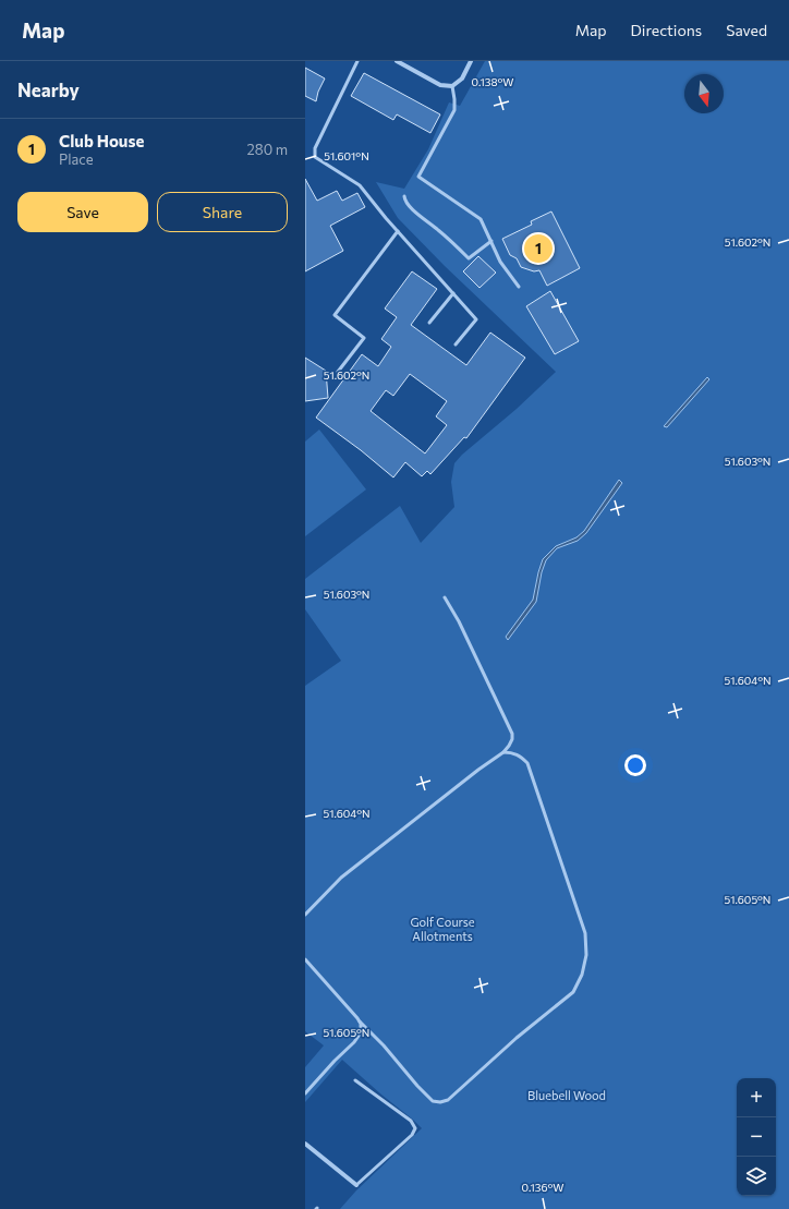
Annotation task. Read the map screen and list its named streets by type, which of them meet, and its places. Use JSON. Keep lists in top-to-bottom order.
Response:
{
  "parks": ["Golf Course Allotments", "Bluebell Wood"],
  "north": "bottom",
  "page": {
    "header": "Map",
    "nav": ["Map", "Directions", "Saved"],
    "heading": "Nearby",
    "list": [
      {
        "mark": "1",
        "name": "Club House",
        "note": "Place",
        "value": "280 m"
      }
    ],
    "buttons": ["Save", "Share"],
    "pins": "1",
    "map_buttons": ["+", "−"]
  },
  "coordinates": [
    "0.138°W",
    "51.601°N",
    "51.602°N",
    "51.603°N",
    "51.604°N",
    "51.605°N",
    "0.136°W"
  ]
}
